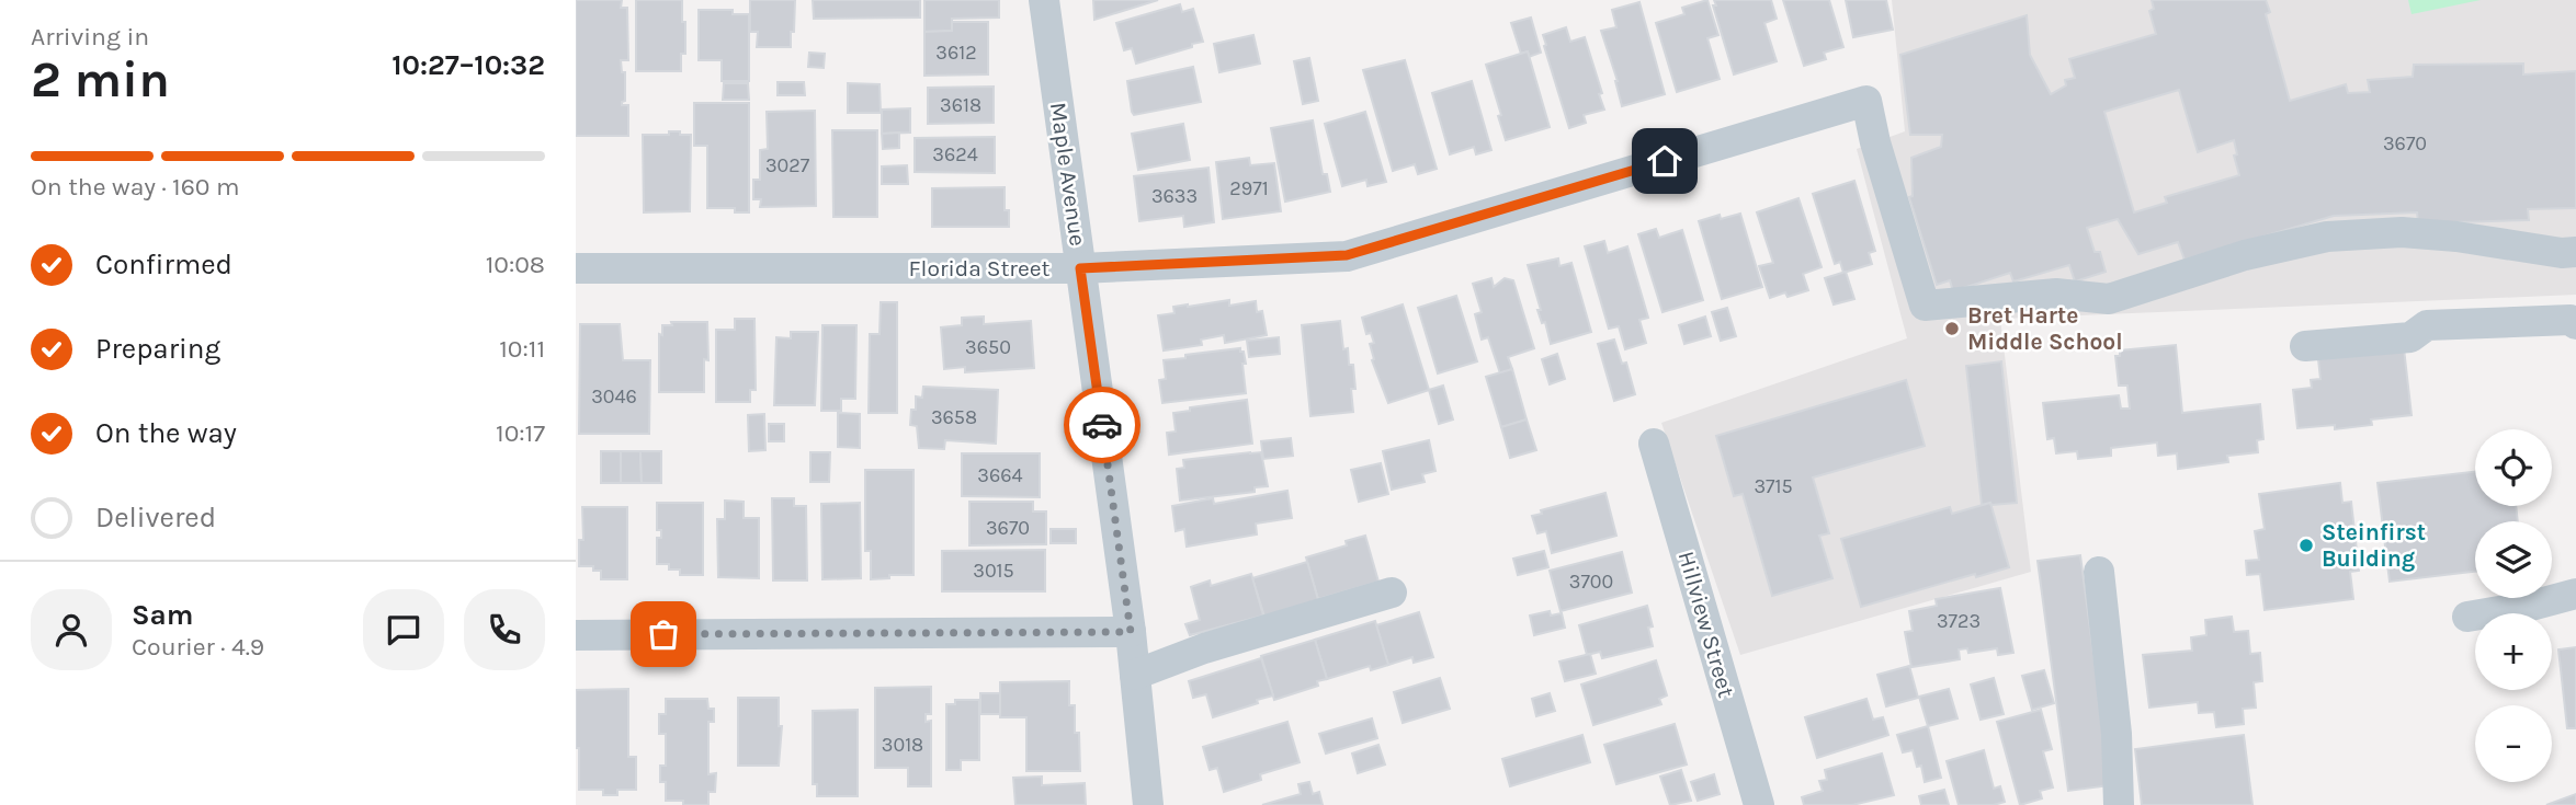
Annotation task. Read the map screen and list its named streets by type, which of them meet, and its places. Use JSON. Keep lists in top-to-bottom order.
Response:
{
  "streets": {
    "street": ["Maple Avenue", "Florida Street", "Hillview Street"]
  },
  "crossings": [
    ["Maple Avenue", "Florida Street"]
  ],
  "places": ["Bret Harte Middle School", "Steinfirst Building"],
  "house_numbers": [
    "3612",
    "3618",
    "3670",
    "3624",
    "3027",
    "2971",
    "3633",
    "3650",
    "3046",
    "3658",
    "3664",
    "3715",
    "3670",
    "3015",
    "3700",
    "3723",
    "3018"
  ],
  "page": {
    "heading": ["2 min", "Arriving in", "10:27–10:32"],
    "panel": ["Sam", "Courier · 4.9"],
    "bar": "On the way · 160 m",
    "list": [
      ["Confirmed", "10:08"],
      ["Preparing", "10:11"],
      ["On the way", "10:17"],
      "Delivered"
    ],
    "map_buttons": ["+", "−"]
  }
}
